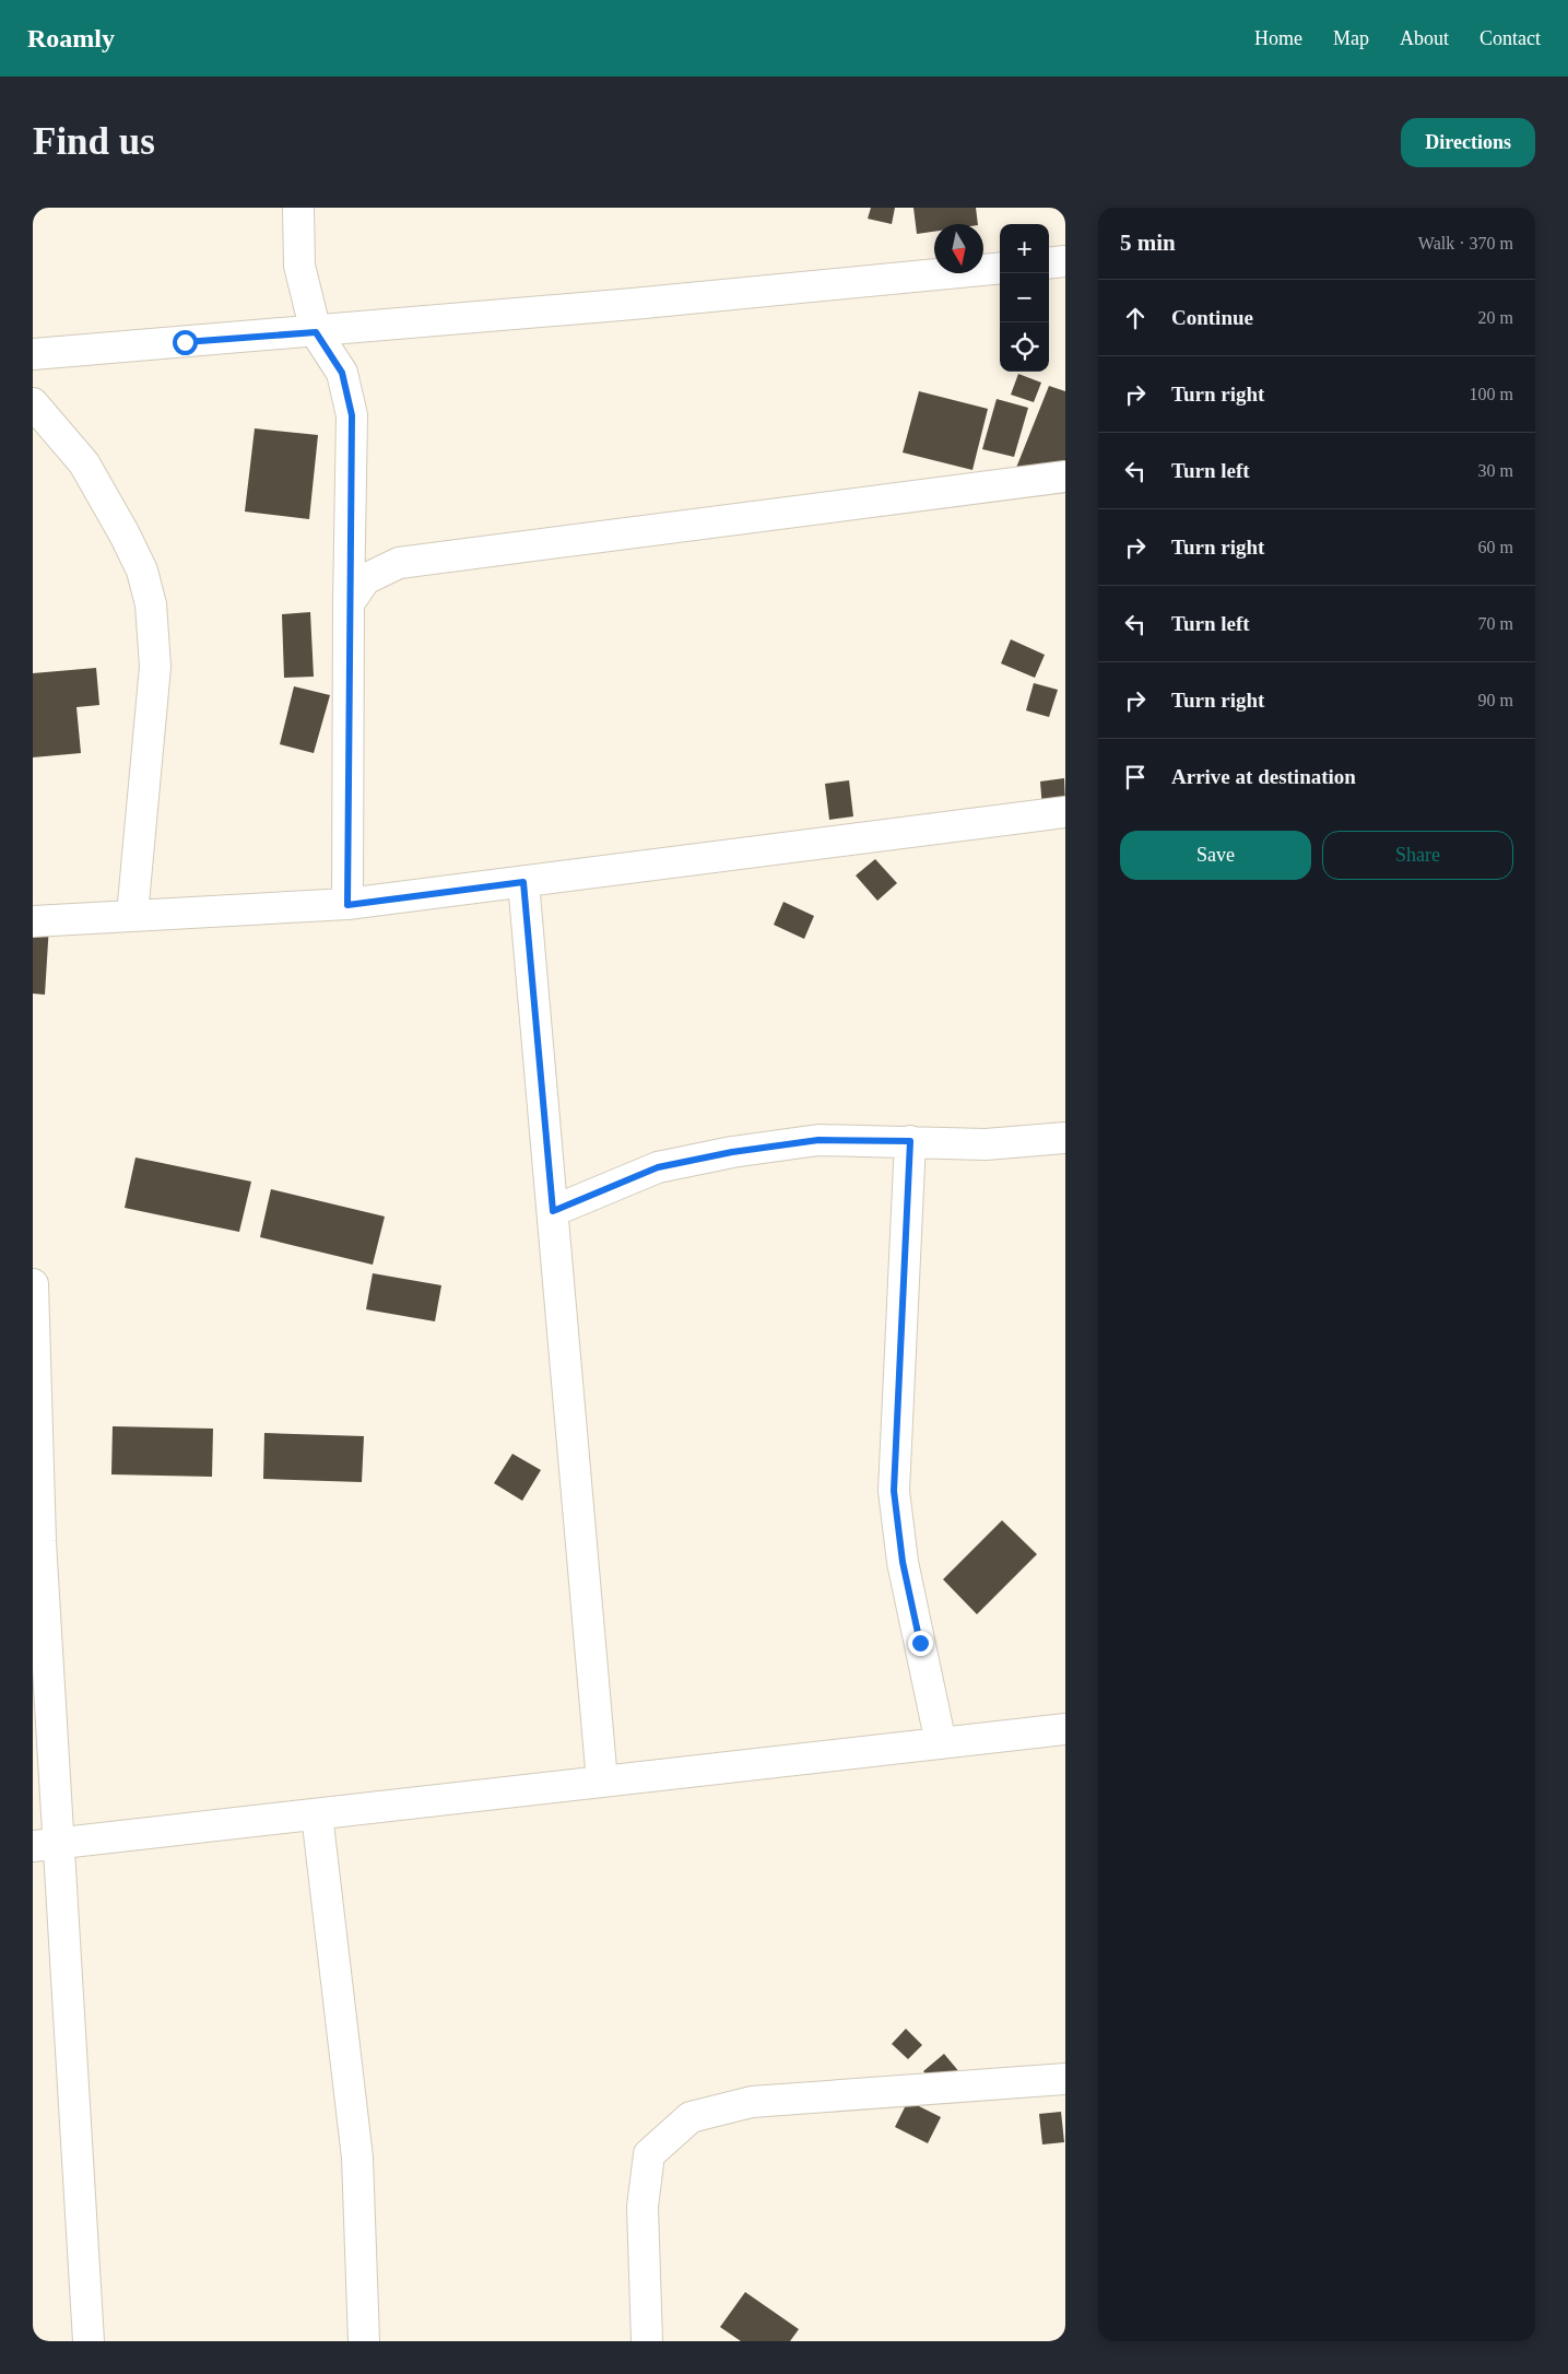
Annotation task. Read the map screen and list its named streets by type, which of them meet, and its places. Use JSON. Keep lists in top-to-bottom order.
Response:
{
  "north": "bottom",
  "page": {
    "header": "Roamly",
    "nav": [
      "Home",
      "Map",
      "About",
      "Contact"
    ],
    "buttons": [
      "Directions",
      ["Save", "Share"]
    ],
    "title": "Find us",
    "heading": ["5 min", "Walk · 370 m"],
    "map_buttons": ["+", "−"],
    "list": [
      ["Continue", "20 m"],
      ["Turn right", "100 m"],
      ["Turn left", "30 m"],
      ["Turn right", "60 m"],
      ["Turn left", "70 m"],
      ["Turn right", "90 m"],
      "Arrive at destination"
    ]
  }
}
